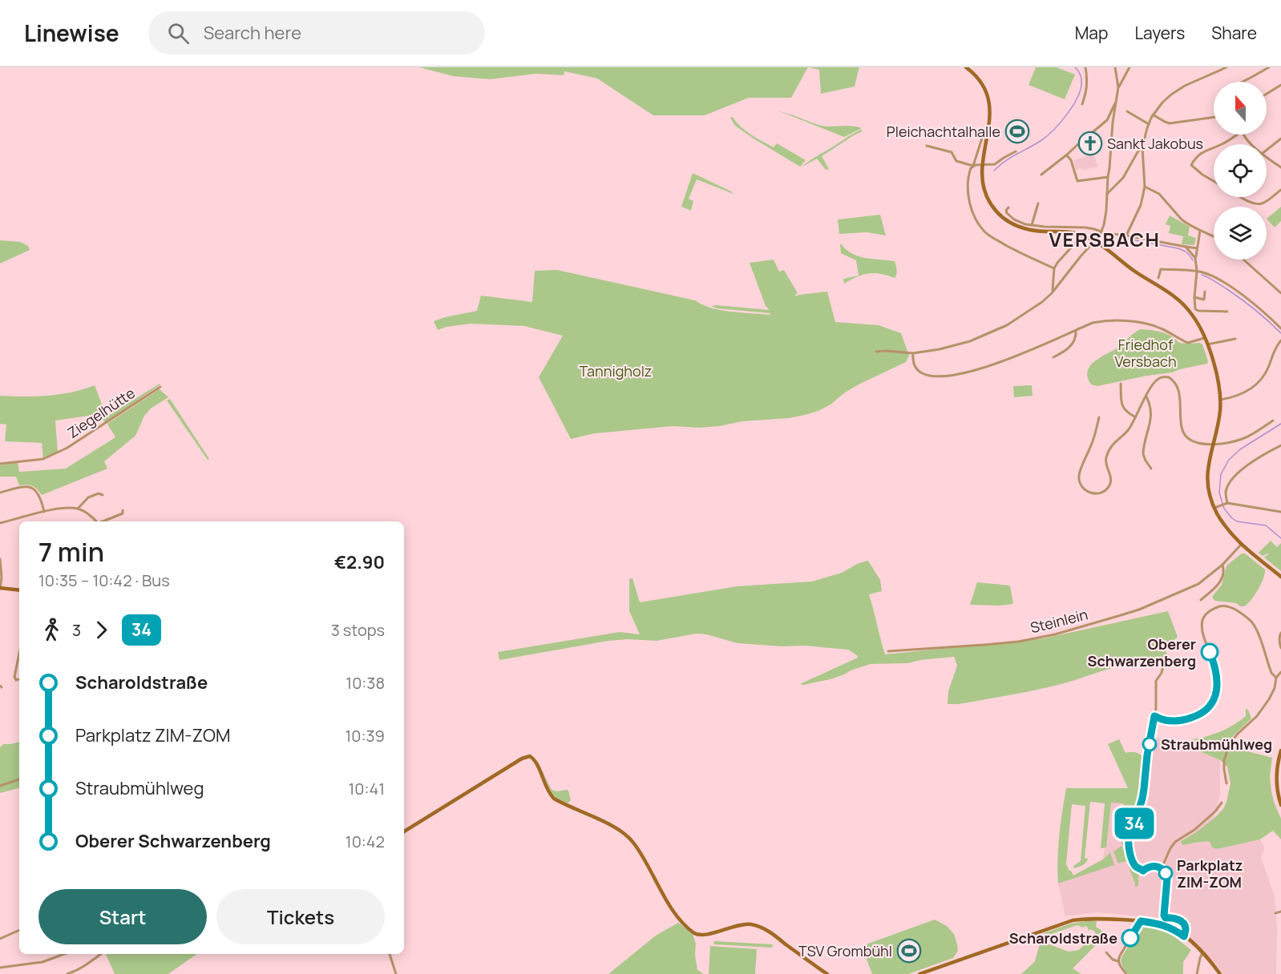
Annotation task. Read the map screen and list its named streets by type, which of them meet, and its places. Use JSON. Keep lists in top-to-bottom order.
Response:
{
  "streets": {
    "street": ["Ziegelhütte", "Steinlein"]
  },
  "districts": ["VERSBACH"],
  "parks": ["Friedhof Versbach", "Tannigholz"],
  "places": {
    "sports": ["Pleichachtalhalle", "TSV Grombühl"],
    "church": ["Sankt Jakobus"],
    "other": [
      "Oberer Schwarzenberg",
      "Straubmühlweg",
      "Parkplatz ZIM-ZOM",
      "Scharoldstraße"
    ]
  },
  "lines": ["bus line 34"],
  "north": "top",
  "page": {
    "header": "Linewise",
    "search": "Search here",
    "nav": ["Map", "Layers", "Share"],
    "on_map": "34",
    "heading": ["7 min", "10:35 – 10:42 · Bus", "€2.90"],
    "legs": ["3", "34", "3 stops"],
    "list": [
      {
        "name": "Scharoldstraße",
        "value": "10:38"
      },
      {
        "name": "Parkplatz ZIM-ZOM",
        "value": "10:39"
      },
      {
        "name": "Straubmühlweg",
        "value": "10:41"
      },
      {
        "name": "Oberer Schwarzenberg",
        "value": "10:42"
      }
    ],
    "buttons": ["Start", "Tickets"]
  }
}
